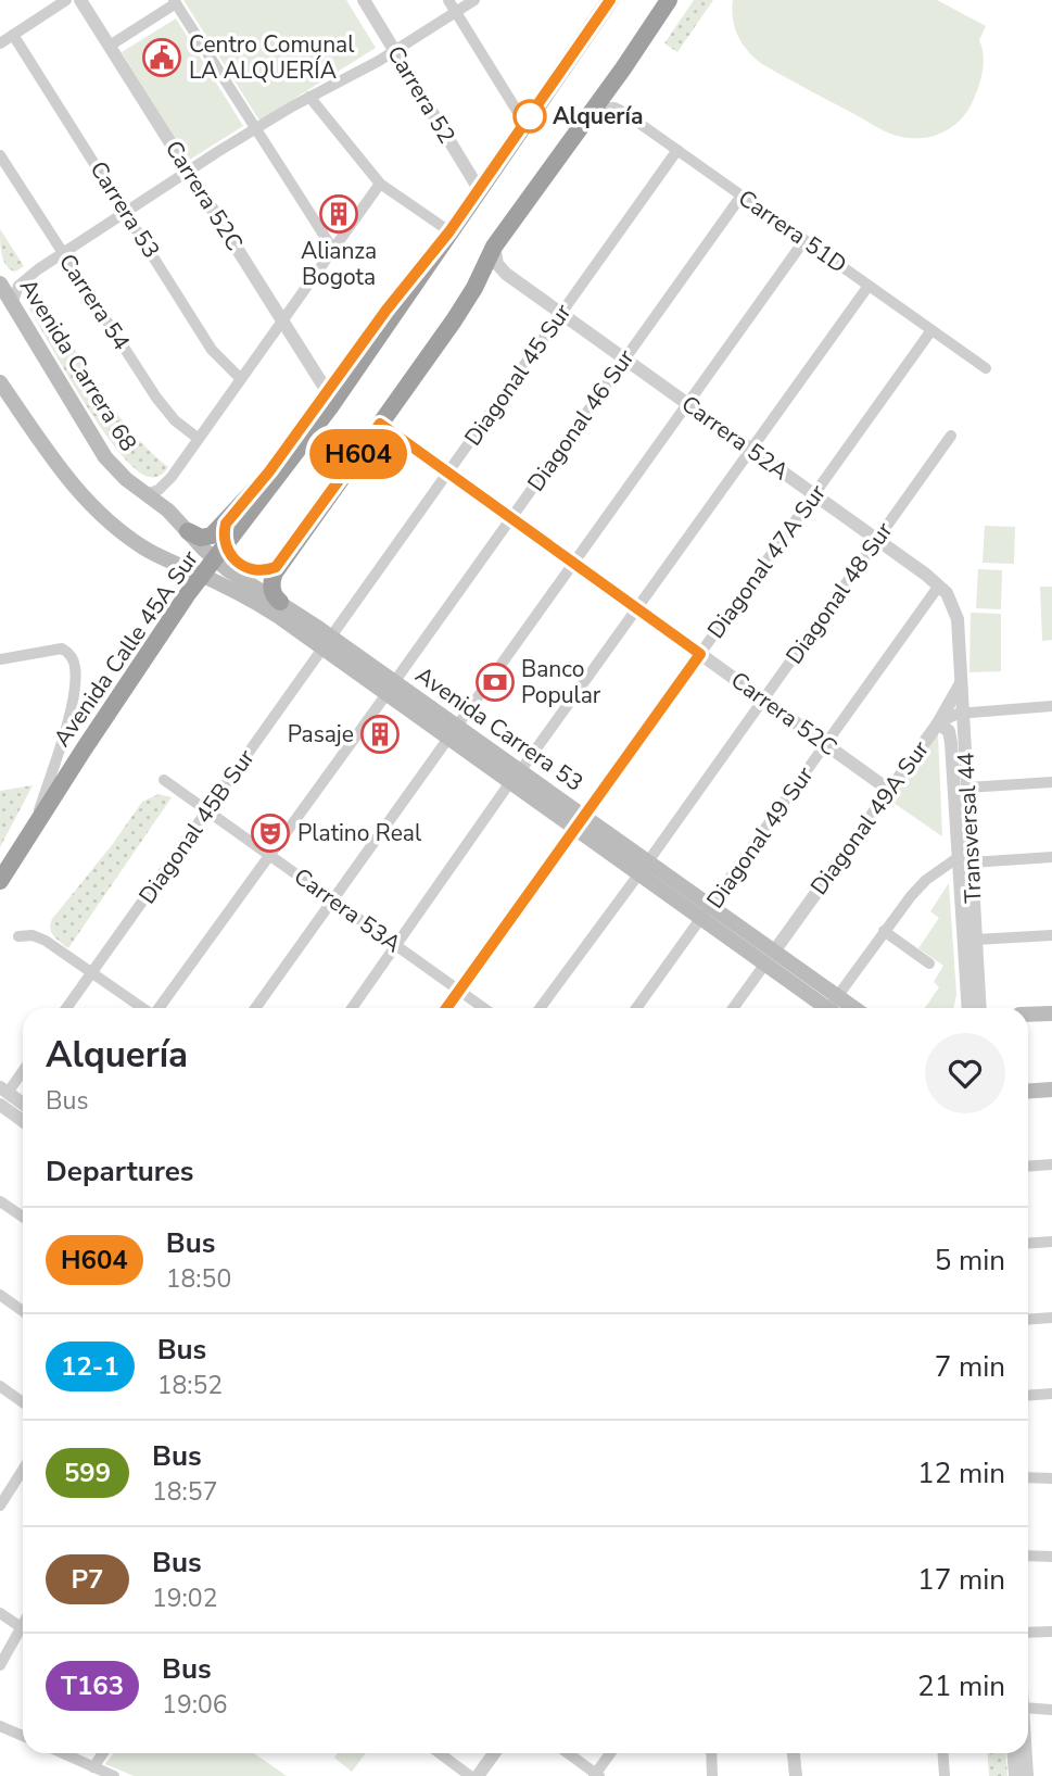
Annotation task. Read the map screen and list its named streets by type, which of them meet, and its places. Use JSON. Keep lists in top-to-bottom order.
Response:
{
  "streets": {
    "highway": ["Avenida Calle 45A Sur"],
    "main road": ["Avenida Carrera 68", "Avenida Carrera 53"],
    "street": [
      "Carrera 52",
      "Carrera 52C",
      "Carrera 53",
      "Carrera 51D",
      "Carrera 54",
      "Diagonal 45 Sur",
      "Diagonal 46 Sur",
      "Carrera 52A",
      "Diagonal 47A Sur",
      "Diagonal 48 Sur",
      "Diagonal 49A Sur",
      "Diagonal 45B Sur",
      "Transversal 44",
      "Diagonal 49 Sur",
      "Carrera 53A"
    ]
  },
  "crossings": [
    ["Carrera 52", "Avenida Calle 45A Sur"],
    ["Carrera 52C", "Diagonal 45 Sur"],
    ["Carrera 52C", "Diagonal 46 Sur"],
    ["Carrera 52C", "Diagonal 47A Sur"],
    ["Carrera 52C", "Diagonal 48 Sur"],
    ["Carrera 52C", "Diagonal 49A Sur"],
    ["Carrera 52C", "Diagonal 49 Sur"],
    ["Carrera 51D", "Diagonal 45 Sur"],
    ["Carrera 51D", "Diagonal 46 Sur"],
    ["Carrera 51D", "Diagonal 47A Sur"],
    ["Avenida Carrera 68", "Avenida Carrera 53"],
    ["Diagonal 45 Sur", "Carrera 52A"],
    ["Diagonal 45 Sur", "Avenida Carrera 53"],
    ["Diagonal 45 Sur", "Diagonal 45B Sur"],
    ["Diagonal 46 Sur", "Carrera 52A"],
    ["Diagonal 46 Sur", "Avenida Carrera 53"],
    ["Diagonal 46 Sur", "Carrera 53A"],
    ["Carrera 52A", "Diagonal 47A Sur"],
    ["Carrera 52A", "Diagonal 48 Sur"],
    ["Carrera 52A", "Transversal 44"],
    ["Carrera 52A", "Diagonal 49 Sur"],
    ["Diagonal 47A Sur", "Avenida Carrera 53"],
    ["Diagonal 47A Sur", "Carrera 53A"],
    ["Diagonal 48 Sur", "Avenida Carrera 53"],
    ["Avenida Carrera 53", "Diagonal 49A Sur"],
    ["Avenida Carrera 53", "Diagonal 45B Sur"],
    ["Avenida Carrera 53", "Diagonal 49 Sur"],
    ["Diagonal 49A Sur", "Transversal 44"],
    ["Diagonal 45B Sur", "Carrera 53A"]
  ],
  "places": {
    "public building": ["Centro Comunal LA ALQUERÍA"],
    "other": ["Alquería"],
    "building": ["Alianza Bogota", "Pasaje"],
    "bank": ["Banco Popular"],
    "theatre": ["Platino Real"]
  },
  "lines": ["bus line H604"],
  "page": {
    "on_map": "H604",
    "heading": [
      ["Alquería", "Bus"],
      "Departures"
    ],
    "list": [
      {
        "mark": "H604",
        "name": "Bus",
        "note": "18:50",
        "value": "5 min"
      },
      {
        "mark": "12-1",
        "name": "Bus",
        "note": "18:52",
        "value": "7 min"
      },
      {
        "mark": "599",
        "name": "Bus",
        "note": "18:57",
        "value": "12 min"
      },
      {
        "mark": "P7",
        "name": "Bus",
        "note": "19:02",
        "value": "17 min"
      },
      {
        "mark": "T163",
        "name": "Bus",
        "note": "19:06",
        "value": "21 min"
      }
    ]
  }
}
